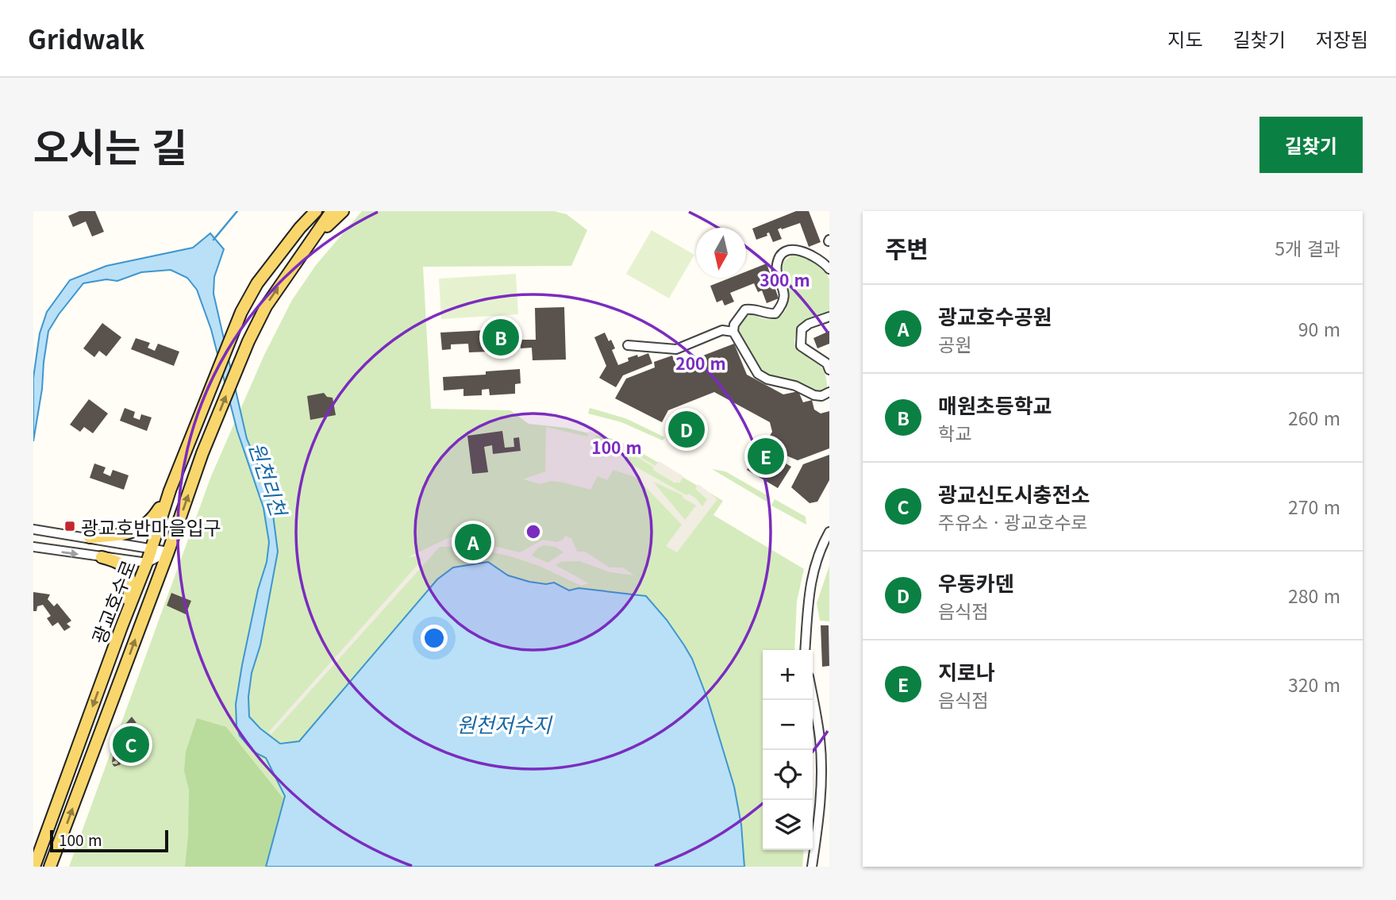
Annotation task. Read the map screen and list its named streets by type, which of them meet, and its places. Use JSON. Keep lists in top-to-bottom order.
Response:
{
  "streets": {
    "main road": ["광교호수로"]
  },
  "water": ["원천리천", "원천저수지"],
  "places": {
    "transit": ["광교호반마을입구"]
  },
  "scale_bar": "100 m",
  "north": "bottom",
  "page": {
    "header": "Gridwalk",
    "nav": ["지도", "길찾기", "저장됨"],
    "title": "오시는 길",
    "buttons": "길찾기",
    "heading": ["주변", "5개 결과"],
    "list": [
      {
        "mark": "A",
        "name": "광교호수공원",
        "note": "공원",
        "value": "90 m"
      },
      {
        "mark": "B",
        "name": "매원초등학교",
        "note": "학교",
        "value": "260 m"
      },
      {
        "mark": "C",
        "name": "광교신도시충전소",
        "note": "주유소 · 광교호수로",
        "value": "270 m"
      },
      {
        "mark": "D",
        "name": "우동카덴",
        "note": "음식점",
        "value": "280 m"
      },
      {
        "mark": "E",
        "name": "지로나",
        "note": "음식점",
        "value": "320 m"
      }
    ],
    "pins": [
      "B",
      "D",
      "E",
      "A",
      "C"
    ],
    "map_buttons": ["+", "−"],
    "scale": "100 m"
  },
  "rings": ["300 m", "200 m", "100 m"]
}
